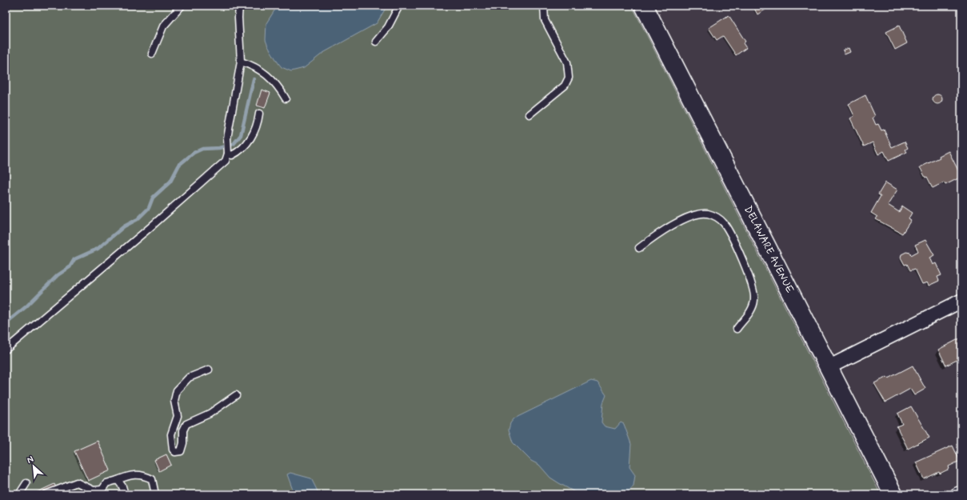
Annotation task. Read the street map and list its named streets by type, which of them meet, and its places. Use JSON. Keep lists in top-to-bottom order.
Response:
{
  "streets": {
    "street": ["DELAWARE AVENUE"]
  },
  "north": "top left"
}
